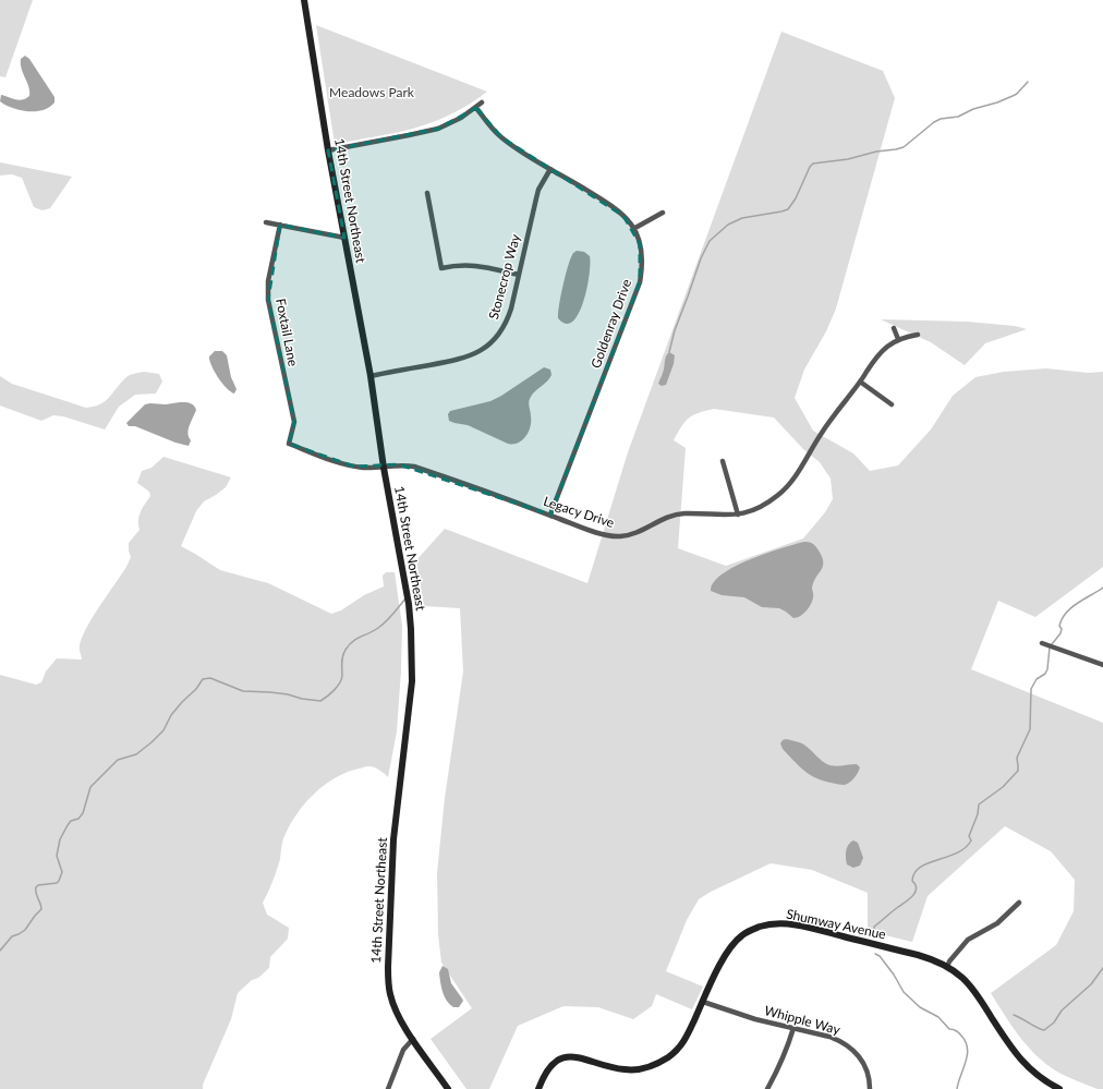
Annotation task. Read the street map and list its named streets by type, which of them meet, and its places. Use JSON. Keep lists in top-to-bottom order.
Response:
{
  "streets": {
    "street": [
      "14th Street Northeast",
      "Stonecrop Way",
      "Goldenray Drive",
      "Foxtail Lane",
      "Legacy Drive",
      "Shumway Avenue",
      "Whipple Way"
    ]
  },
  "crossings": [
    ["14th Street Northeast", "Stonecrop Way"],
    ["14th Street Northeast", "Legacy Drive"],
    ["Stonecrop Way", "Goldenray Drive"],
    ["Goldenray Drive", "Legacy Drive"],
    ["Foxtail Lane", "Legacy Drive"],
    ["Shumway Avenue", "Whipple Way"]
  ],
  "parks": ["Meadows Park"]
}
